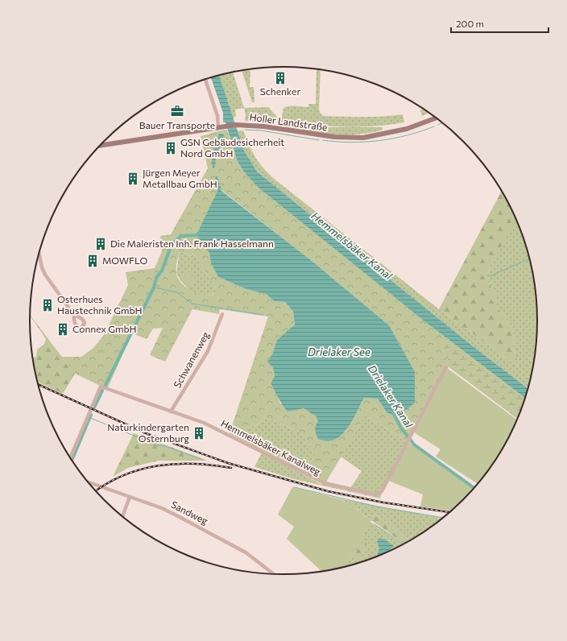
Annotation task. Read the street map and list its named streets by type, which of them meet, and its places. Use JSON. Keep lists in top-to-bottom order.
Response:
{
  "streets": {
    "main road": ["Holler Landstraße"],
    "street": ["Schwanenweg", "Hemmelsbäker Kanalweg", "Sandweg"]
  },
  "crossings": [
    ["Schwanenweg", "Hemmelsbäker Kanalweg"]
  ],
  "water": ["Hemmelsbäker Kanal", "Drielaker See", "Drielaker Kanal"],
  "places": {
    "building": [
      "Schenker",
      "GSN Gebäudesicherheit Nord GmbH",
      "Jürgen Meyer Metallbau GmbH",
      "Die Maleristen Inh. Frank Hasselmann",
      "MOWFLO",
      "Osterhues Haustechnik GmbH",
      "Connex GmbH",
      "Naturkindergarten Osternburg"
    ],
    "office": ["Bauer Transporte"]
  },
  "scale_bar": "200 m"
}
